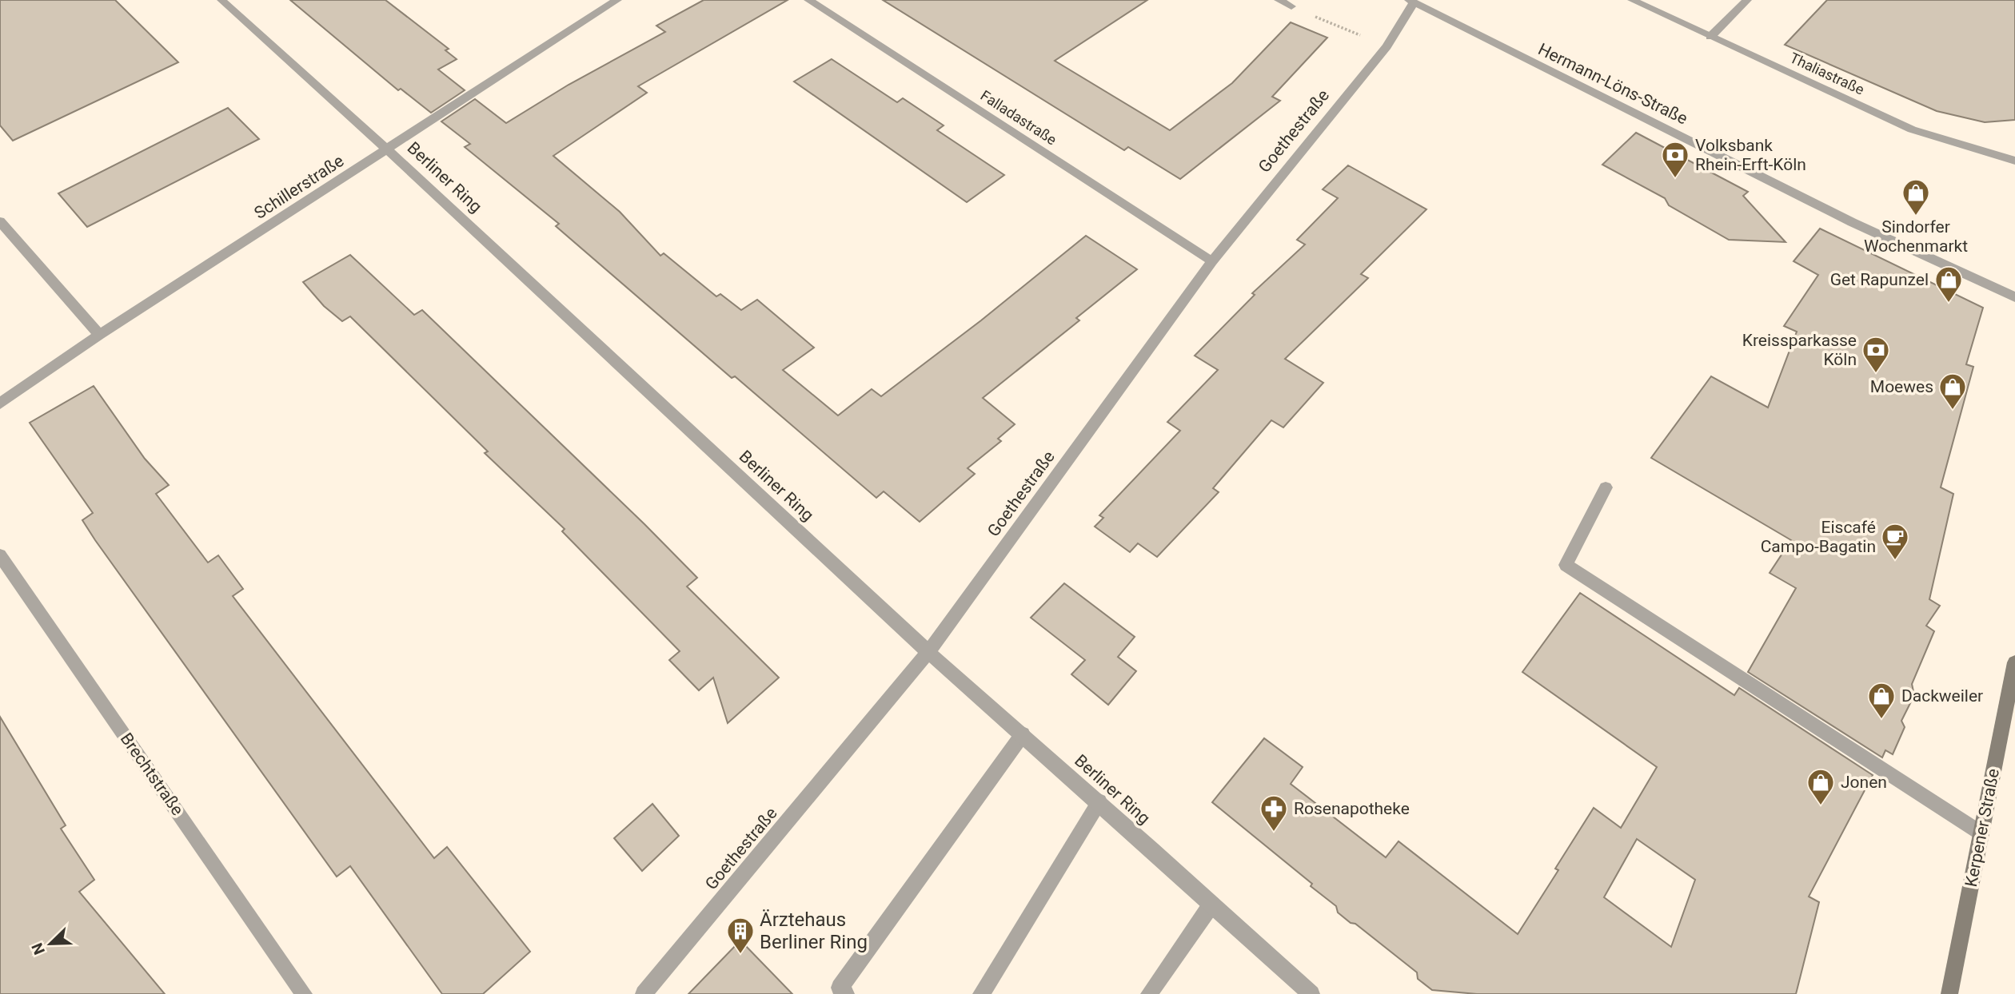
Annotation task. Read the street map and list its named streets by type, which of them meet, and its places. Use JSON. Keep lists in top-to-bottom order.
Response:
{
  "streets": {
    "street": [
      "Thaliastraße",
      "Hermann-Löns-Straße",
      "Falladastraße",
      "Goethestraße",
      "Berliner Ring",
      "Schillerstraße",
      "Brechtstraße",
      "Kerpener Straße"
    ]
  },
  "crossings": [
    ["Hermann-Löns-Straße", "Goethestraße"],
    ["Falladastraße", "Goethestraße"],
    ["Goethestraße", "Berliner Ring"],
    ["Berliner Ring", "Schillerstraße"]
  ],
  "places": {
    "bank": ["Volksbank Rhein-Erft-Köln", "Kreissparkasse Köln"],
    "shop": [
      "Sindorfer Wochenmarkt",
      "Get Rapunzel",
      "Moewes",
      "Dackweiler",
      "Jonen"
    ],
    "cafe": ["Eiscafé Campo-Bagatin"],
    "pharmacy": ["Rosenapotheke"],
    "building": ["Ärztehaus Berliner Ring"]
  },
  "north": "bottom left"
}
